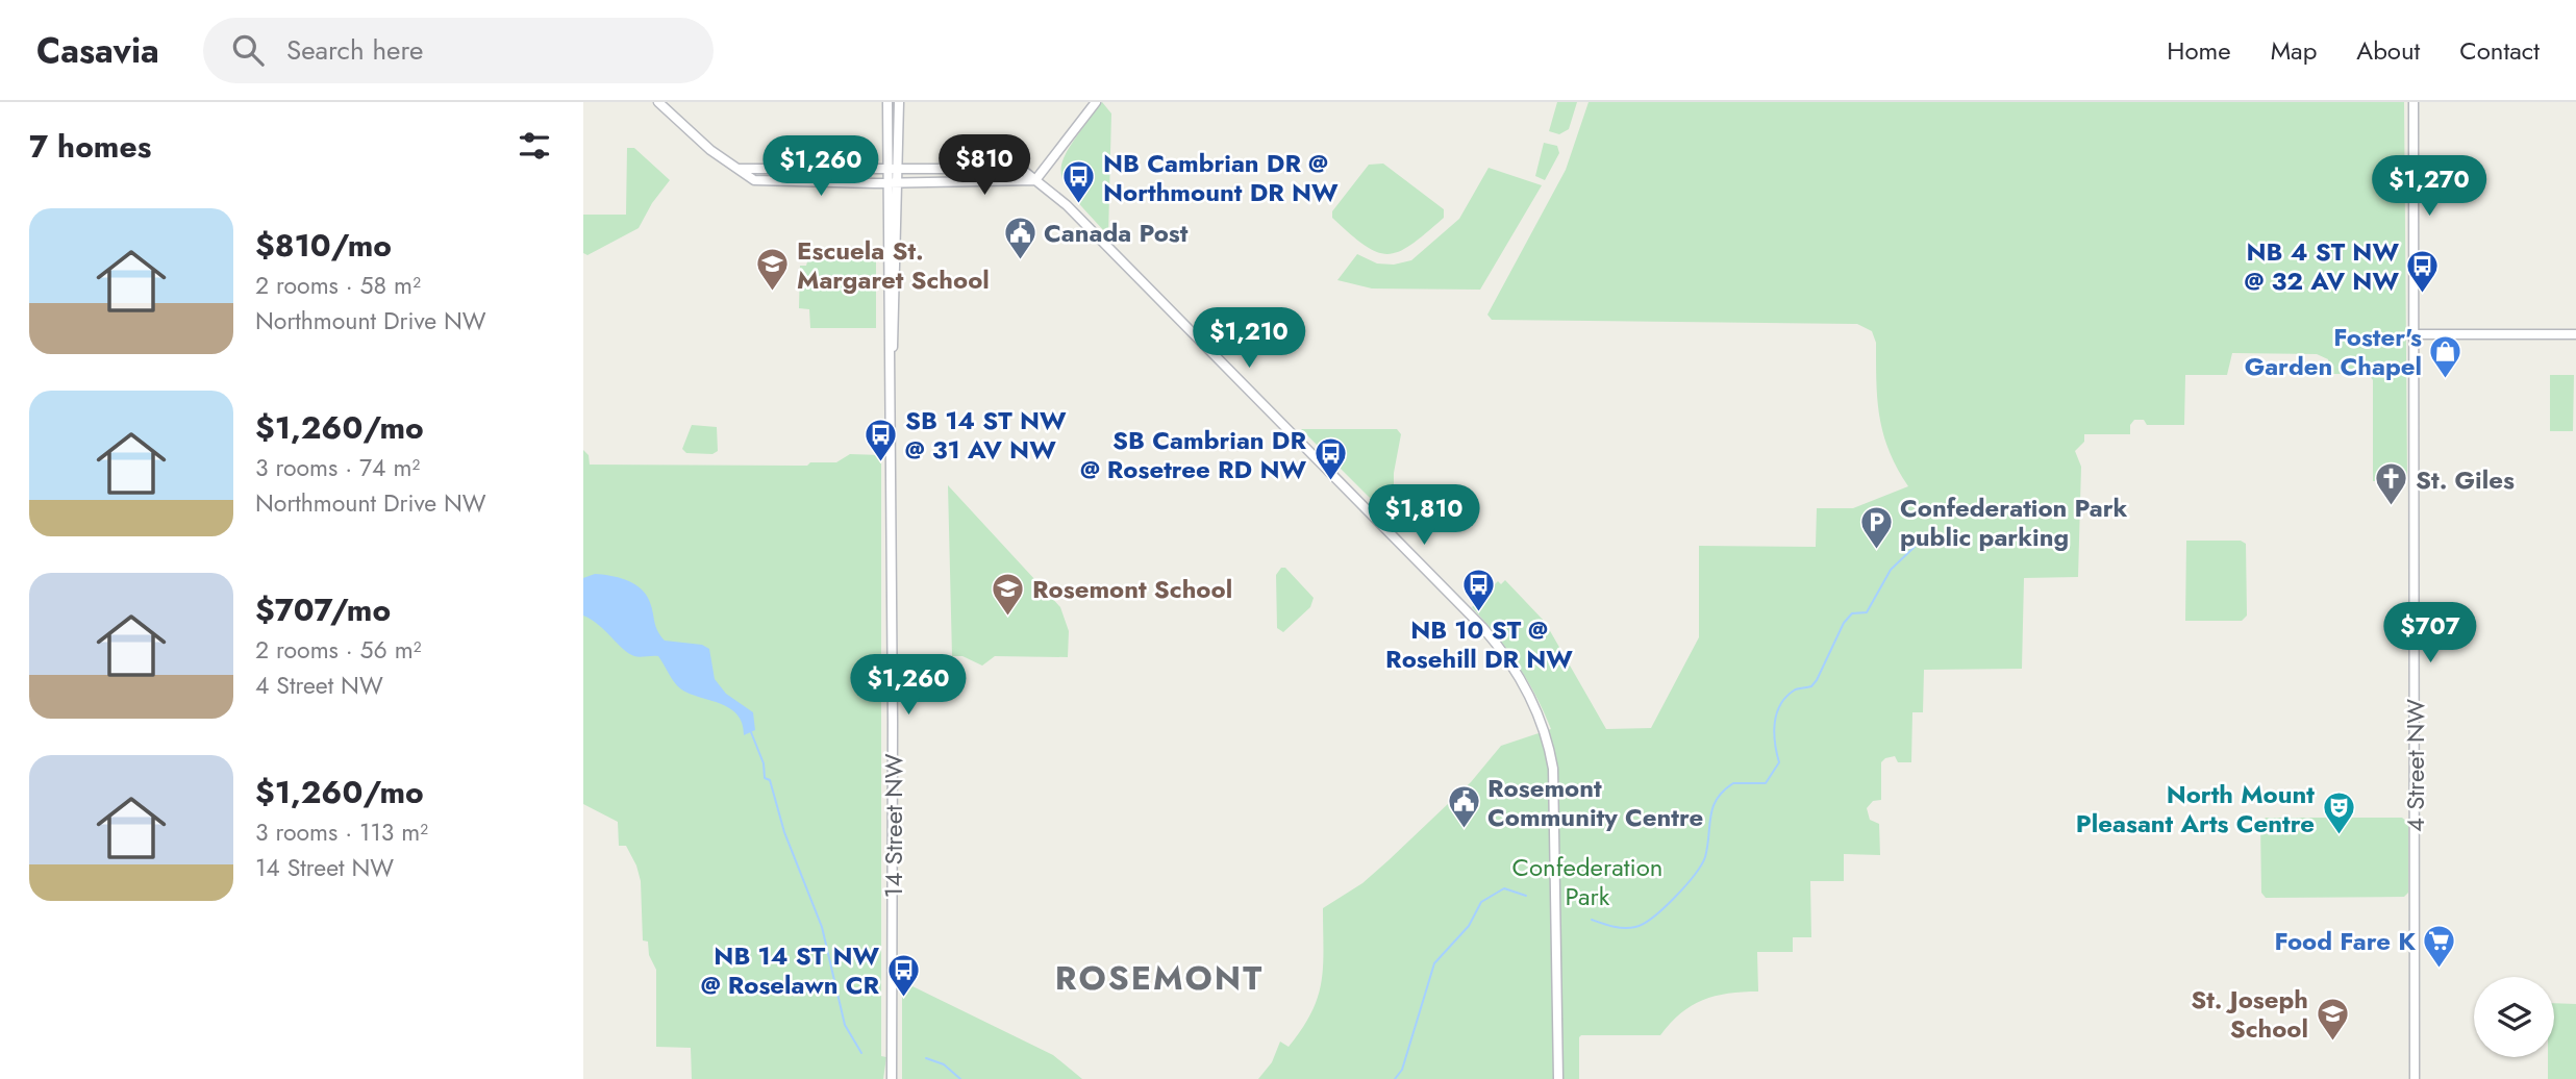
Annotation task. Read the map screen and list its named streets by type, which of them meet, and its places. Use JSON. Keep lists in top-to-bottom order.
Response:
{
  "streets": {
    "street": ["4 Street NW", "14 Street NW"]
  },
  "districts": ["ROSEMONT"],
  "parks": ["Confederation Park"],
  "places": {
    "bus stop": [
      "NB Cambrian DR @ Northmount DR NW",
      "NB 4 ST NW @ 32 AV NW",
      "SB 14 ST NW @ 31 AV NW",
      "SB Cambrian DR @ Rosetree RD NW",
      "NB 10 ST @ Rosehill DR NW",
      "NB 14 ST NW @ Roselawn CR"
    ],
    "public building": ["Canada Post", "Rosemont Community Centre"],
    "school or university": ["Escuela St. Margaret School", "Rosemont School", "St. Joseph School"],
    "shop": ["Foster's Garden Chapel"],
    "church": ["St. Giles"],
    "parking": ["Confederation Park public parking"],
    "theatre": ["North Mount Pleasant Arts Centre"],
    "supermarket": ["Food Fare K"]
  },
  "page": {
    "header": "Casavia",
    "search": "Search here",
    "nav": [
      "Home",
      "Map",
      "About",
      "Contact"
    ],
    "heading": "7 homes",
    "price": [
      "$810",
      "$1,260",
      "$1,270",
      "$1,210",
      "$1,810",
      "$707",
      "$1,260"
    ],
    "list": [
      {
        "name": "$810/mo",
        "note": "2 rooms · 58 m² · Northmount Drive NW"
      },
      {
        "name": "$1,260/mo",
        "note": "3 rooms · 74 m² · Northmount Drive NW"
      },
      {
        "name": "$707/mo",
        "note": "2 rooms · 56 m² · 4 Street NW"
      },
      {
        "name": "$1,260/mo",
        "note": "3 rooms · 113 m² · 14 Street NW"
      }
    ]
  }
}
